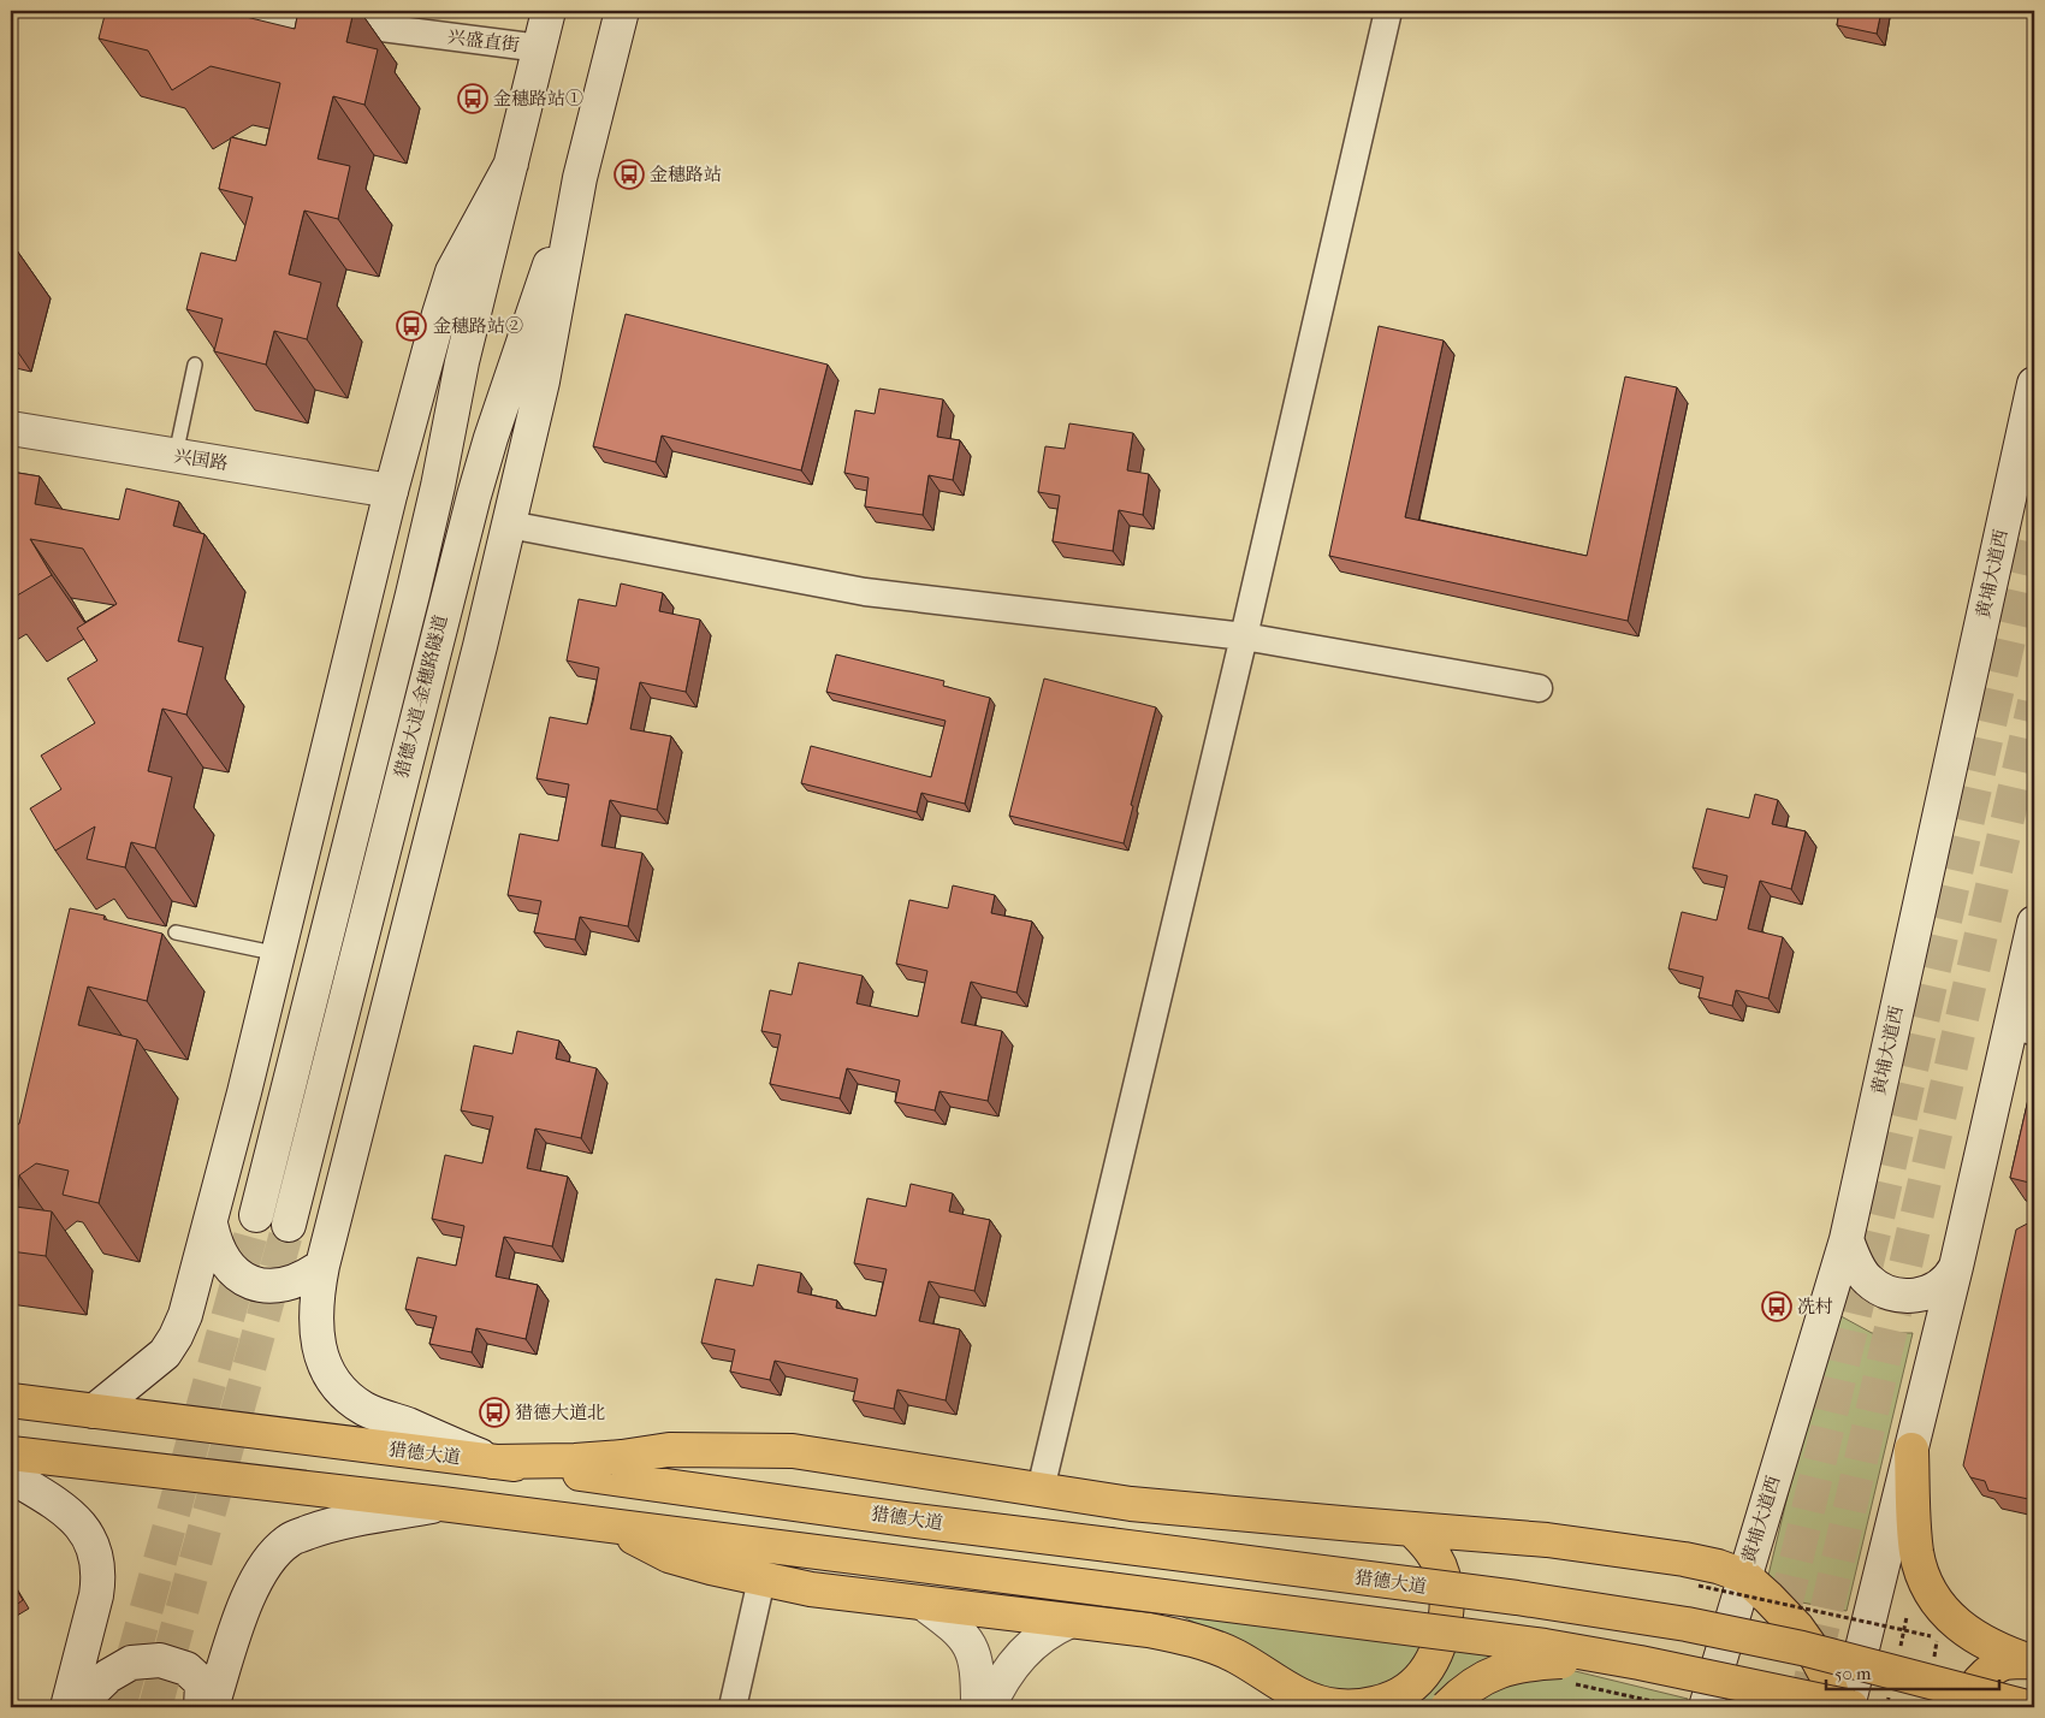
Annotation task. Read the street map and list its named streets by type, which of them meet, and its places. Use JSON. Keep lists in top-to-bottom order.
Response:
{
  "streets": {
    "highway": ["猎德大道"],
    "main road": ["兴国路", "黄埔大道西", "猎德大道-金穗路隧道"],
    "street": ["兴盛直街"]
  },
  "places": {
    "bus stop": [
      "金穗路站①",
      "金穗路站",
      "金穗路站②",
      "冼村",
      "猎德大道北"
    ]
  },
  "scale_bar": "50 m"
}
